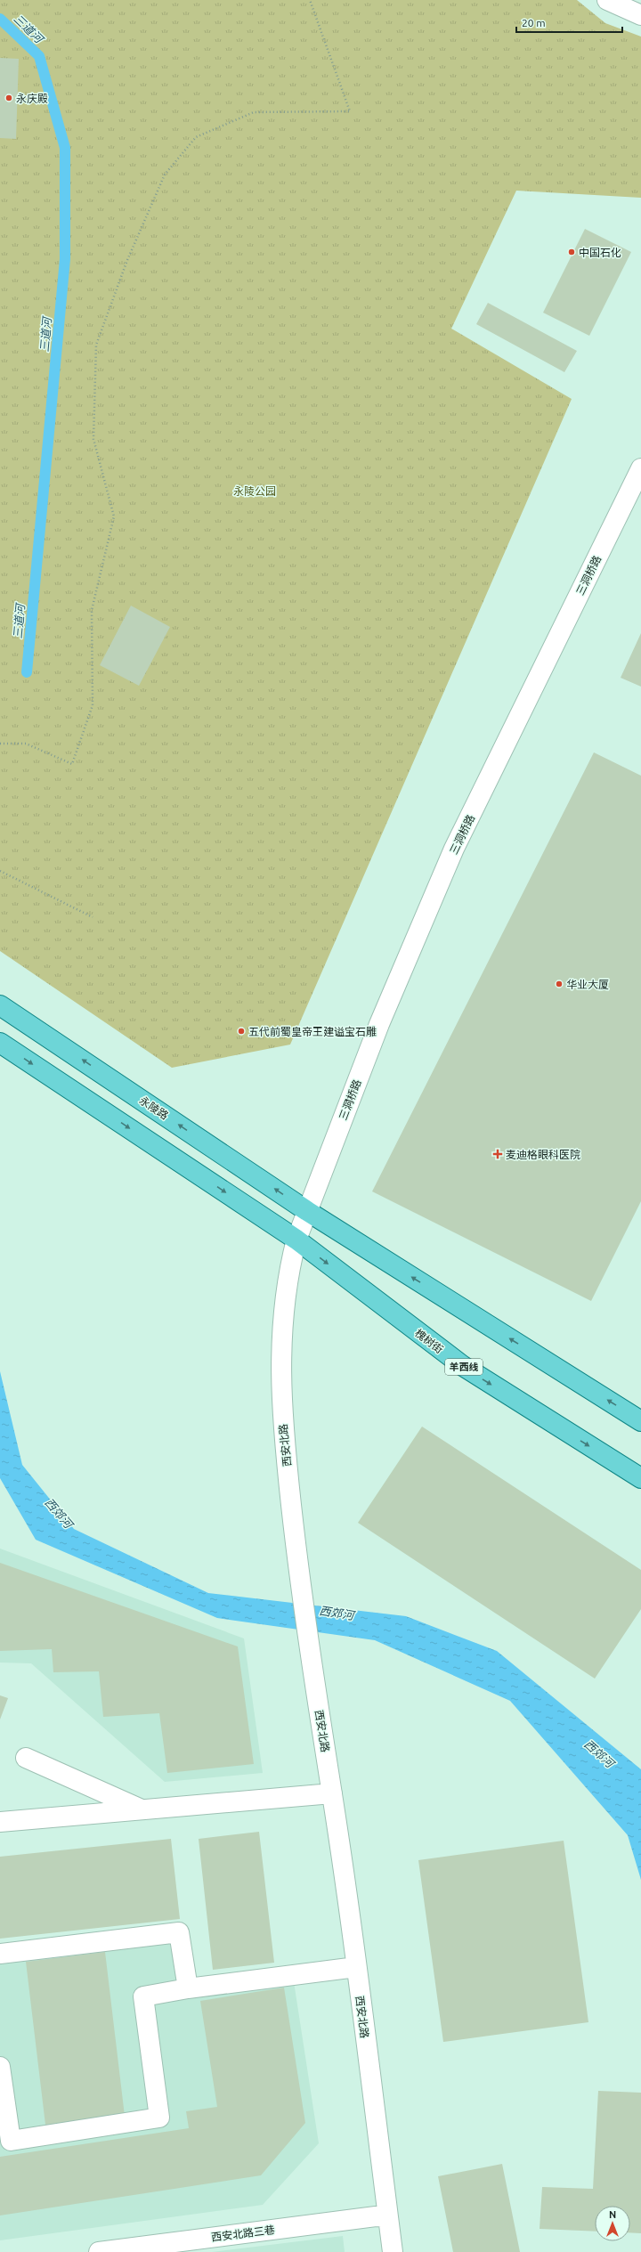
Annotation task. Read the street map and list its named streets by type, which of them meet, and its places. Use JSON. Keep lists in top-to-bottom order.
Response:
{
  "streets": {
    "main road": ["永陵路", "槐树街", "羊西线"],
    "street": ["三洞桥路", "西安北路", "西安北路三巷"]
  },
  "crossings": [
    ["三洞桥路", "永陵路"],
    ["三洞桥路", "西安北路"],
    ["永陵路", "西安北路"],
    ["槐树街", "西安北路"],
    ["西安北路", "西安北路三巷"]
  ],
  "water": ["三道河", "西郊河"],
  "parks": ["永陵公园"],
  "places": {
    "other": [
      "永庆殿",
      "中国石化",
      "华业大厦",
      "五代前蜀皇帝王建谥宝石雕"
    ],
    "health": ["麦迪格眼科医院"]
  },
  "scale_bar": "20 m",
  "north": "top"
}
